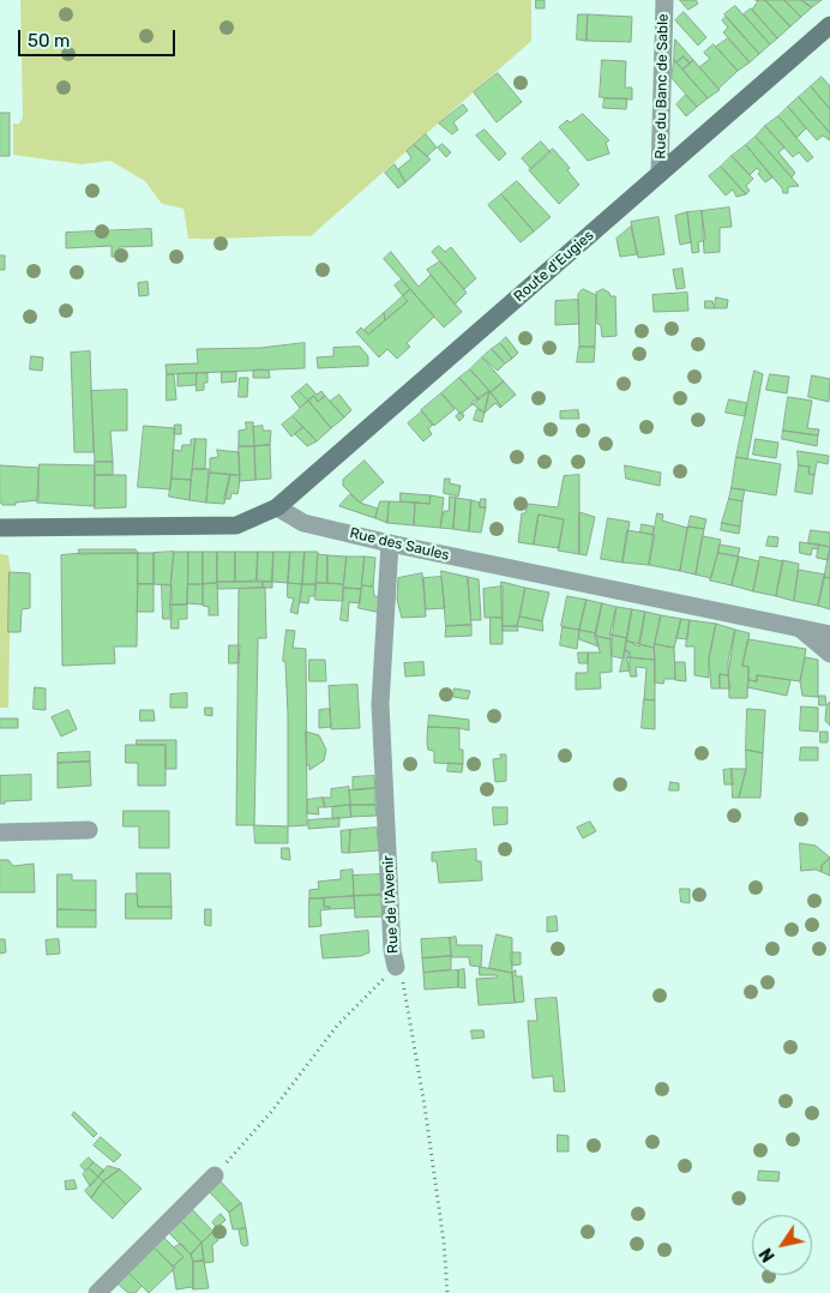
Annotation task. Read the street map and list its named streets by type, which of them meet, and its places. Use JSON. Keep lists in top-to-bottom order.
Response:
{
  "streets": {
    "main road": ["Route d'Eugies"],
    "street": ["Rue du Banc de Sable", "Rue des Saules", "Rue de l'Avenir"]
  },
  "crossings": [
    ["Rue du Banc de Sable", "Route d'Eugies"],
    ["Route d'Eugies", "Rue des Saules"],
    ["Rue des Saules", "Rue de l'Avenir"]
  ],
  "scale_bar": "50 m",
  "north": "bottom left"
}
